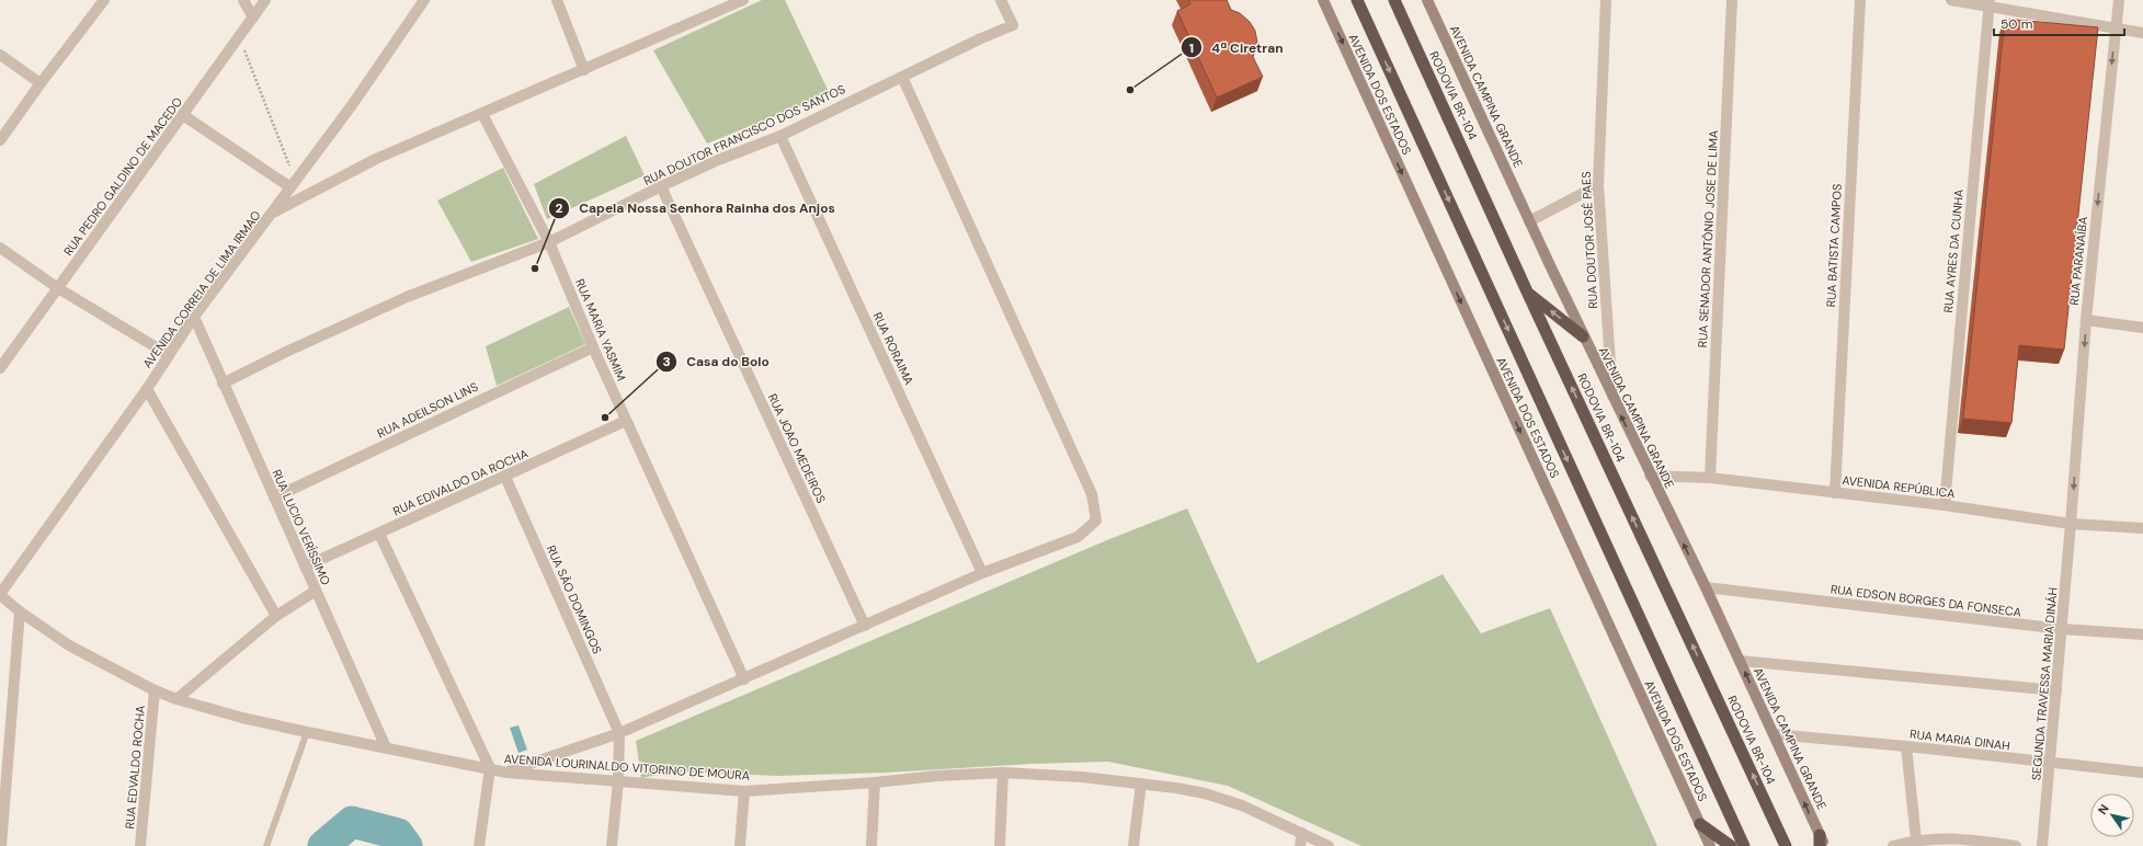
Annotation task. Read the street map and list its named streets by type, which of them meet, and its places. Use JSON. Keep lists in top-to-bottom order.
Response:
{
  "streets": {
    "highway": ["RODOVIA BR-104"],
    "main road": ["AVENIDA DOS ESTADOS", "AVENIDA CAMPINA GRANDE"],
    "street": [
      "RUA DOUTOR FRANCISCO DOS SANTOS",
      "RUA PEDRO GALDINO DE MACEDO",
      "RUA SENADOR ANTÔNIO JOSE DE LIMA",
      "RUA DOUTOR JOSÉ PAES",
      "RUA BATISTA CAMPOS",
      "RUA AYRES DA CUNHA",
      "RUA PARANAÍBA",
      "AVENIDA CORREIA DE LIMA IRMAO",
      "RUA MARIA YASMIM",
      "RUA RORAIMA",
      "RUA ADEILSON LINS",
      "RUA JOAO MEDEIROS",
      "RUA EDIVALDO DA ROCHA",
      "AVENIDA REPÚBLICA",
      "RUA LUCIO VERÍSSIMO",
      "RUA SÃO DOMINGOS",
      "RUA EDSON BORGES DA FONSECA",
      "SEGUNDA TRAVESSA MARIA DINÁH",
      "RUA MARIA DINAH",
      "RUA EDVALDO ROCHA",
      "AVENIDA LOURINALDO VITORINO DE MOURA"
    ]
  },
  "crossings": [
    ["AVENIDA CAMPINA GRANDE", "RUA DOUTOR JOSÉ PAES"],
    ["AVENIDA CAMPINA GRANDE", "AVENIDA REPÚBLICA"],
    ["AVENIDA CAMPINA GRANDE", "RUA EDSON BORGES DA FONSECA"],
    ["AVENIDA CAMPINA GRANDE", "RUA MARIA DINAH"],
    ["RUA DOUTOR FRANCISCO DOS SANTOS", "RUA MARIA YASMIM"],
    ["RUA DOUTOR FRANCISCO DOS SANTOS", "RUA RORAIMA"],
    ["RUA DOUTOR FRANCISCO DOS SANTOS", "RUA JOAO MEDEIROS"],
    ["RUA DOUTOR FRANCISCO DOS SANTOS", "RUA LUCIO VERÍSSIMO"],
    ["RUA SENADOR ANTÔNIO JOSE DE LIMA", "AVENIDA REPÚBLICA"],
    ["RUA BATISTA CAMPOS", "AVENIDA REPÚBLICA"],
    ["RUA AYRES DA CUNHA", "AVENIDA REPÚBLICA"],
    ["RUA PARANAÍBA", "AVENIDA REPÚBLICA"],
    ["RUA PARANAÍBA", "SEGUNDA TRAVESSA MARIA DINÁH"],
    ["AVENIDA CORREIA DE LIMA IRMAO", "RUA LUCIO VERÍSSIMO"],
    ["AVENIDA CORREIA DE LIMA IRMAO", "AVENIDA LOURINALDO VITORINO DE MOURA"],
    ["RUA MARIA YASMIM", "RUA ADEILSON LINS"],
    ["RUA MARIA YASMIM", "RUA EDIVALDO DA ROCHA"],
    ["RUA ADEILSON LINS", "RUA LUCIO VERÍSSIMO"],
    ["RUA EDIVALDO DA ROCHA", "RUA LUCIO VERÍSSIMO"],
    ["RUA EDIVALDO DA ROCHA", "RUA SÃO DOMINGOS"],
    ["AVENIDA REPÚBLICA", "SEGUNDA TRAVESSA MARIA DINÁH"],
    ["RUA LUCIO VERÍSSIMO", "AVENIDA LOURINALDO VITORINO DE MOURA"],
    ["RUA EDSON BORGES DA FONSECA", "SEGUNDA TRAVESSA MARIA DINÁH"],
    ["SEGUNDA TRAVESSA MARIA DINÁH", "RUA MARIA DINAH"],
    ["RUA EDVALDO ROCHA", "AVENIDA LOURINALDO VITORINO DE MOURA"]
  ],
  "one_way": ["AVENIDA DOS ESTADOS", "AVENIDA CAMPINA GRANDE", "RUA PARANAÍBA"],
  "places": ["4ª Ciretran", "Capela Nossa Senhora Rainha dos Anjos", "Casa do Bolo"],
  "scale_bar": "50 m",
  "north": "top left"
}
